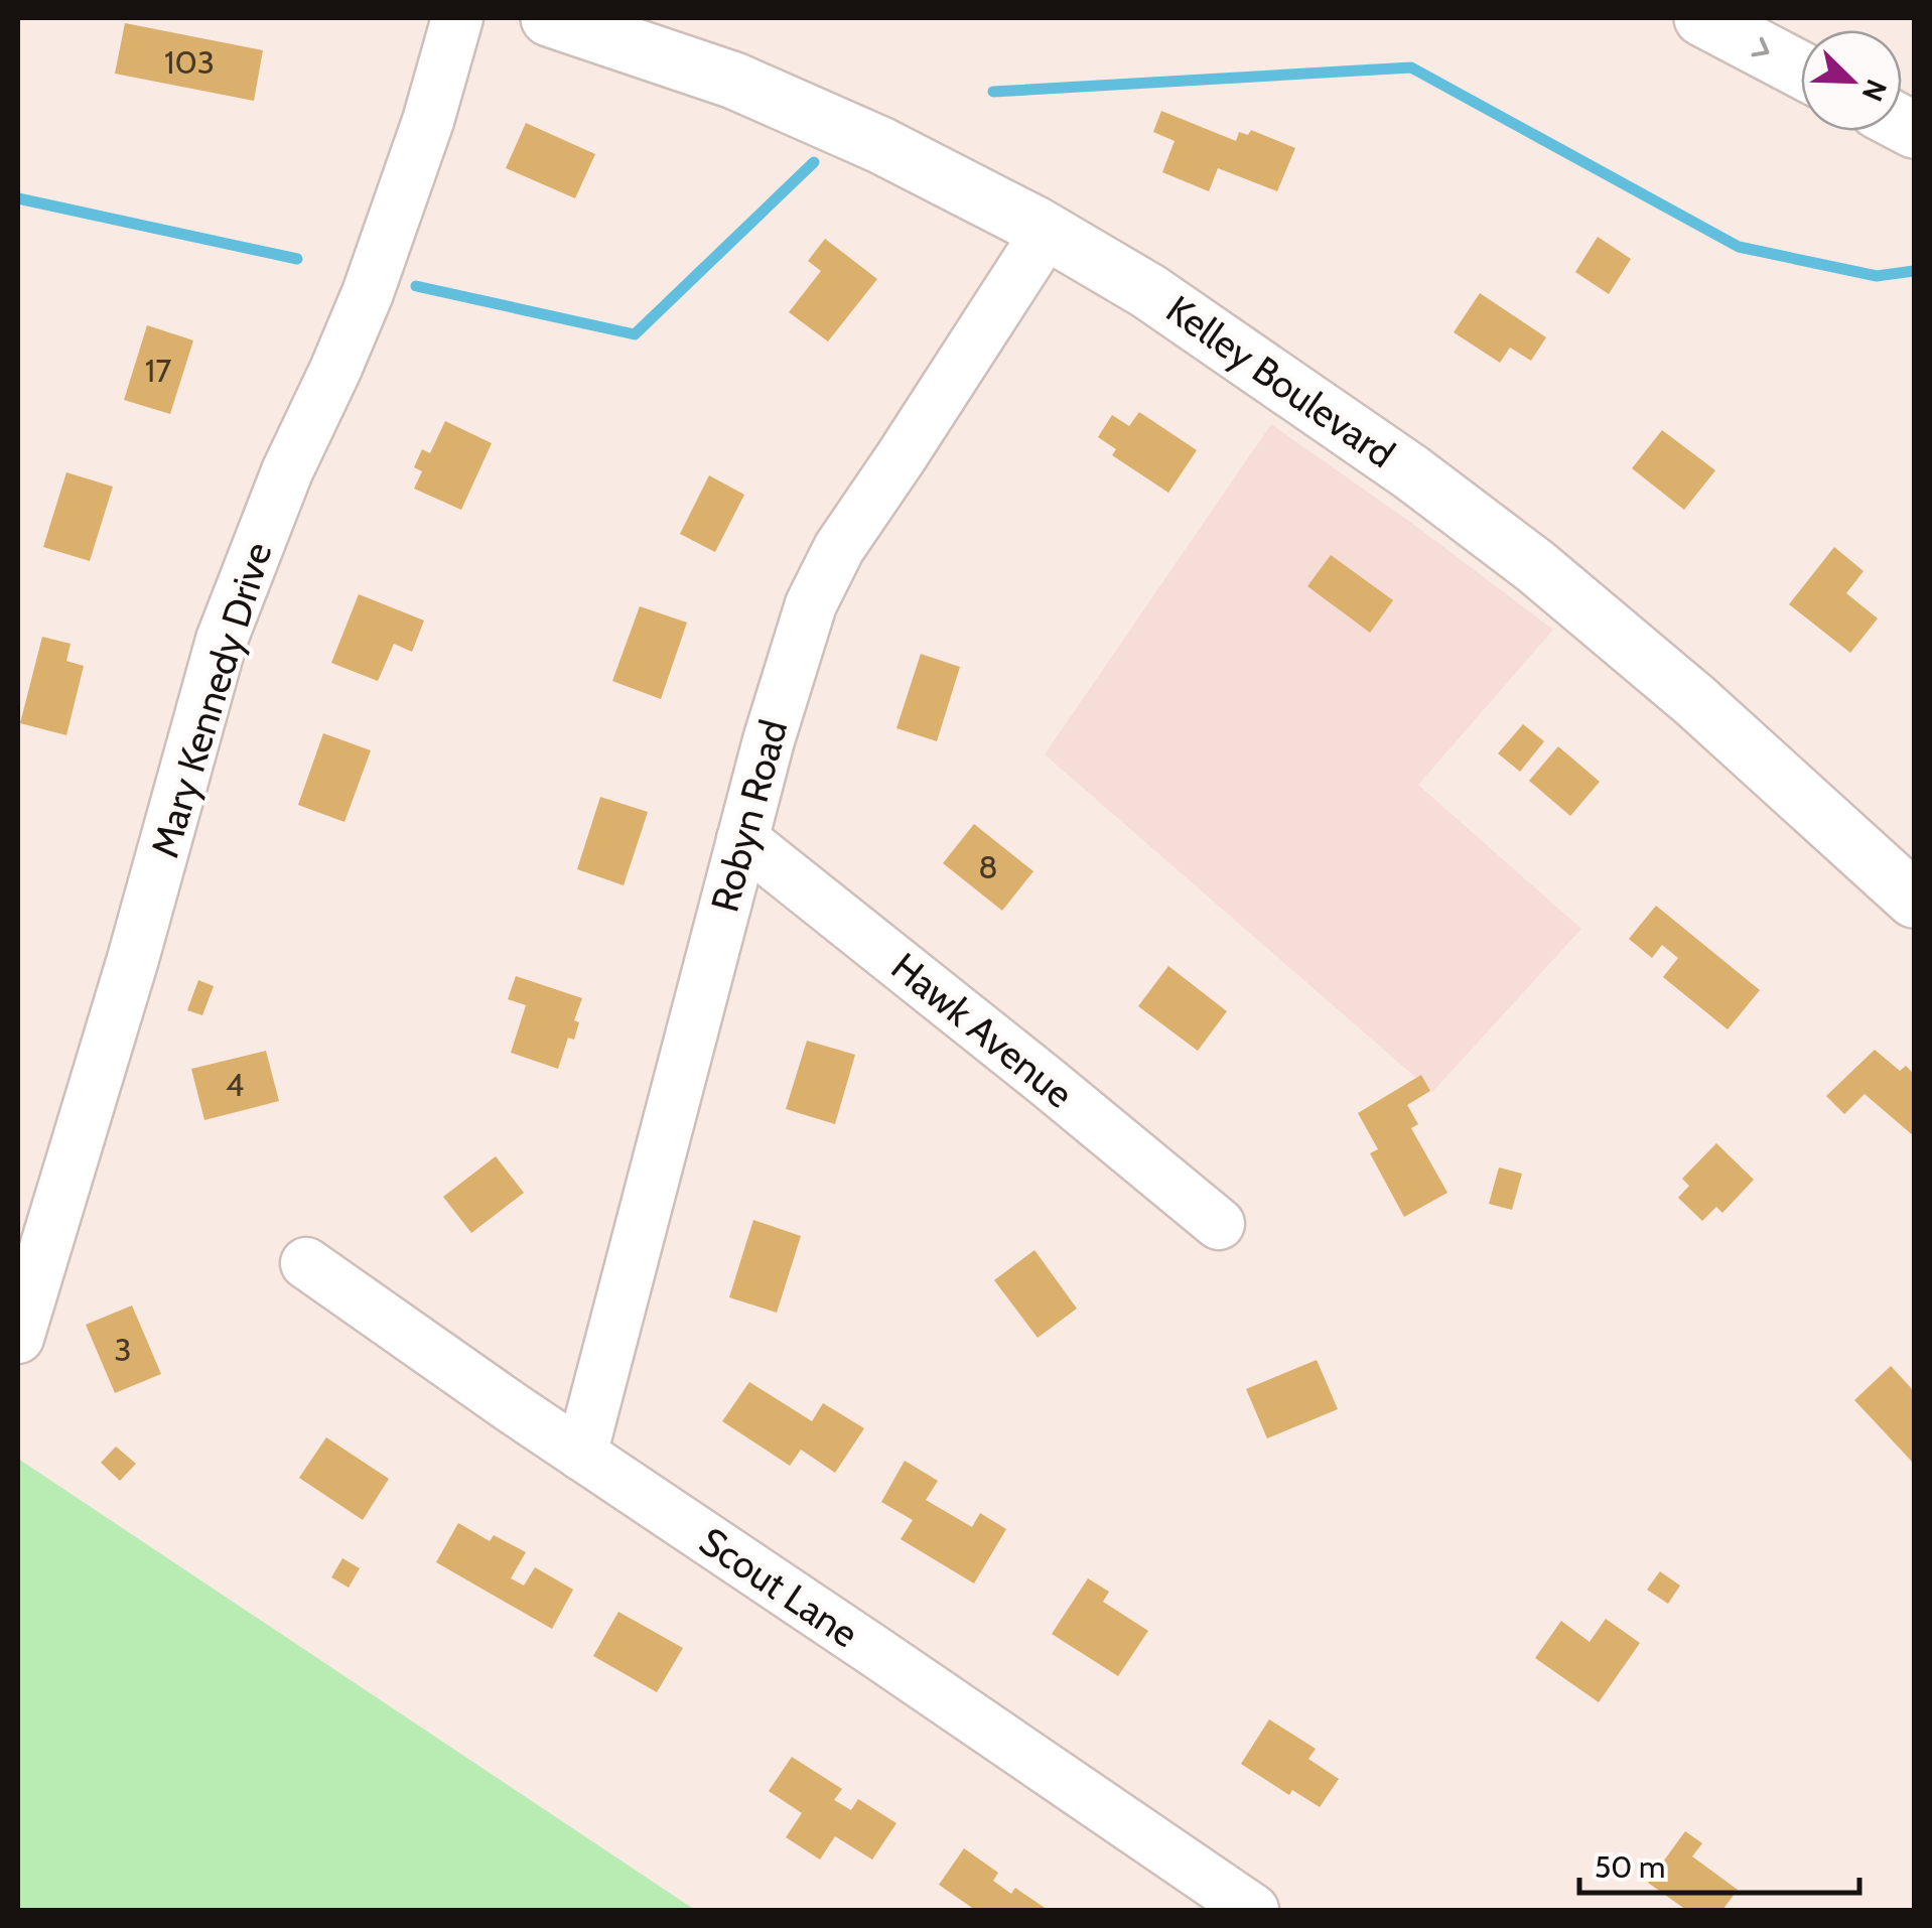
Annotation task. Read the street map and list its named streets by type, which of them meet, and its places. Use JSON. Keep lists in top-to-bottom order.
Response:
{
  "streets": {
    "main road": ["Kelley Boulevard"],
    "street": [
      "Mary Kennedy Drive",
      "Robyn Road",
      "Hawk Avenue",
      "Scout Lane"
    ]
  },
  "crossings": [
    ["Kelley Boulevard", "Robyn Road"],
    ["Robyn Road", "Hawk Avenue"],
    ["Robyn Road", "Scout Lane"]
  ],
  "house_numbers": [
    "103",
    "17",
    "8",
    "4",
    "3"
  ],
  "scale_bar": "50 m",
  "north": "bottom right"
}
